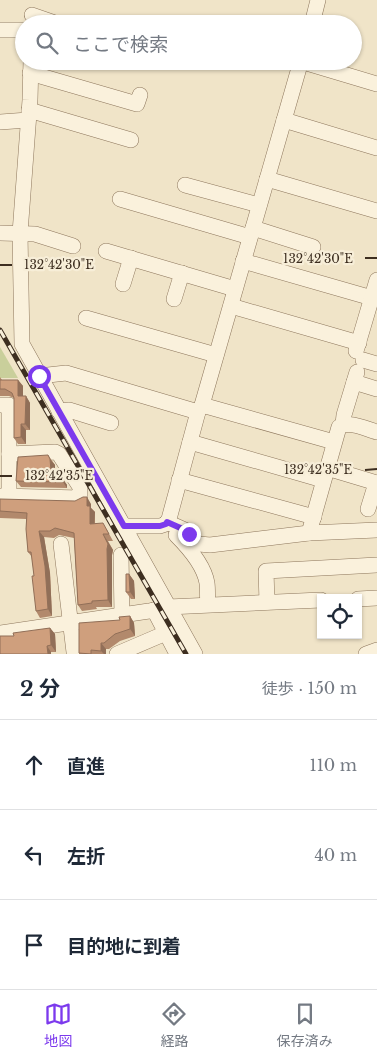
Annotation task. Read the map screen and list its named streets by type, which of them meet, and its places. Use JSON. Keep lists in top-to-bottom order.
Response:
{
  "page": {
    "search": "ここで検索",
    "heading": ["2 分", "徒歩 · 150 m"],
    "list": [
      ["直進", "110 m"],
      ["左折", "40 m"],
      "目的地に到着"
    ],
    "nav": ["地図", "経路", "保存済み"]
  },
  "coordinates": ["132°42'30\"E", "132°42'35\"E"]
}
